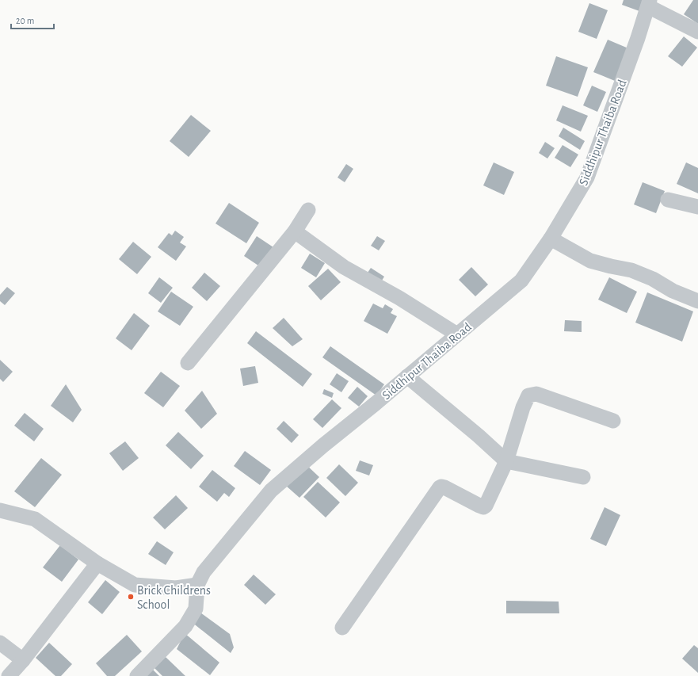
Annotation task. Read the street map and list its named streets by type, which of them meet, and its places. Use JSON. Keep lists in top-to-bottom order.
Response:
{
  "streets": {
    "street": ["Siddhipur Thaiba Road"]
  },
  "places": ["Brick Childrens School"],
  "scale_bar": "20 m"
}
